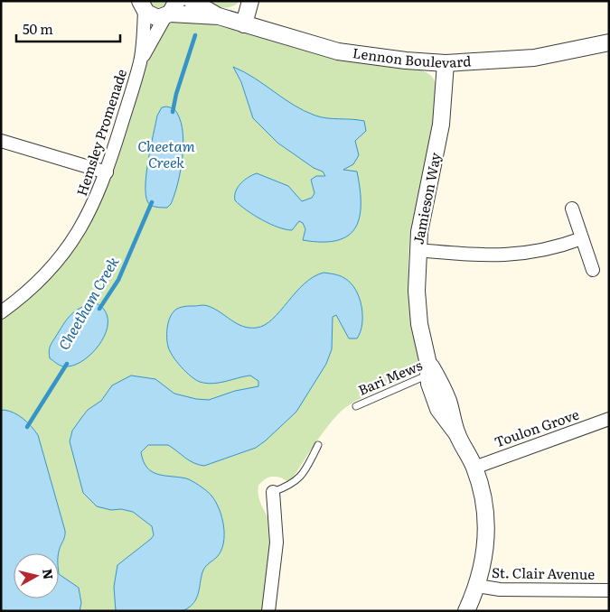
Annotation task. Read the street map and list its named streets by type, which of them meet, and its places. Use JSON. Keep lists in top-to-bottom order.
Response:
{
  "streets": {
    "street": [
      "Lennon Boulevard",
      "Hemsley Promenade",
      "Jamieson Way",
      "Toulon Grove",
      "St. Clair Avenue"
    ],
    "lane": ["Bari Mews"]
  },
  "crossings": [
    ["Lennon Boulevard", "Hemsley Promenade"],
    ["Lennon Boulevard", "Jamieson Way"],
    ["Jamieson Way", "Bari Mews"],
    ["Jamieson Way", "Toulon Grove"],
    ["Jamieson Way", "St. Clair Avenue"]
  ],
  "water": ["Cheetam Creek", "Cheetham Creek"],
  "scale_bar": "50 m",
  "north": "right"
}
